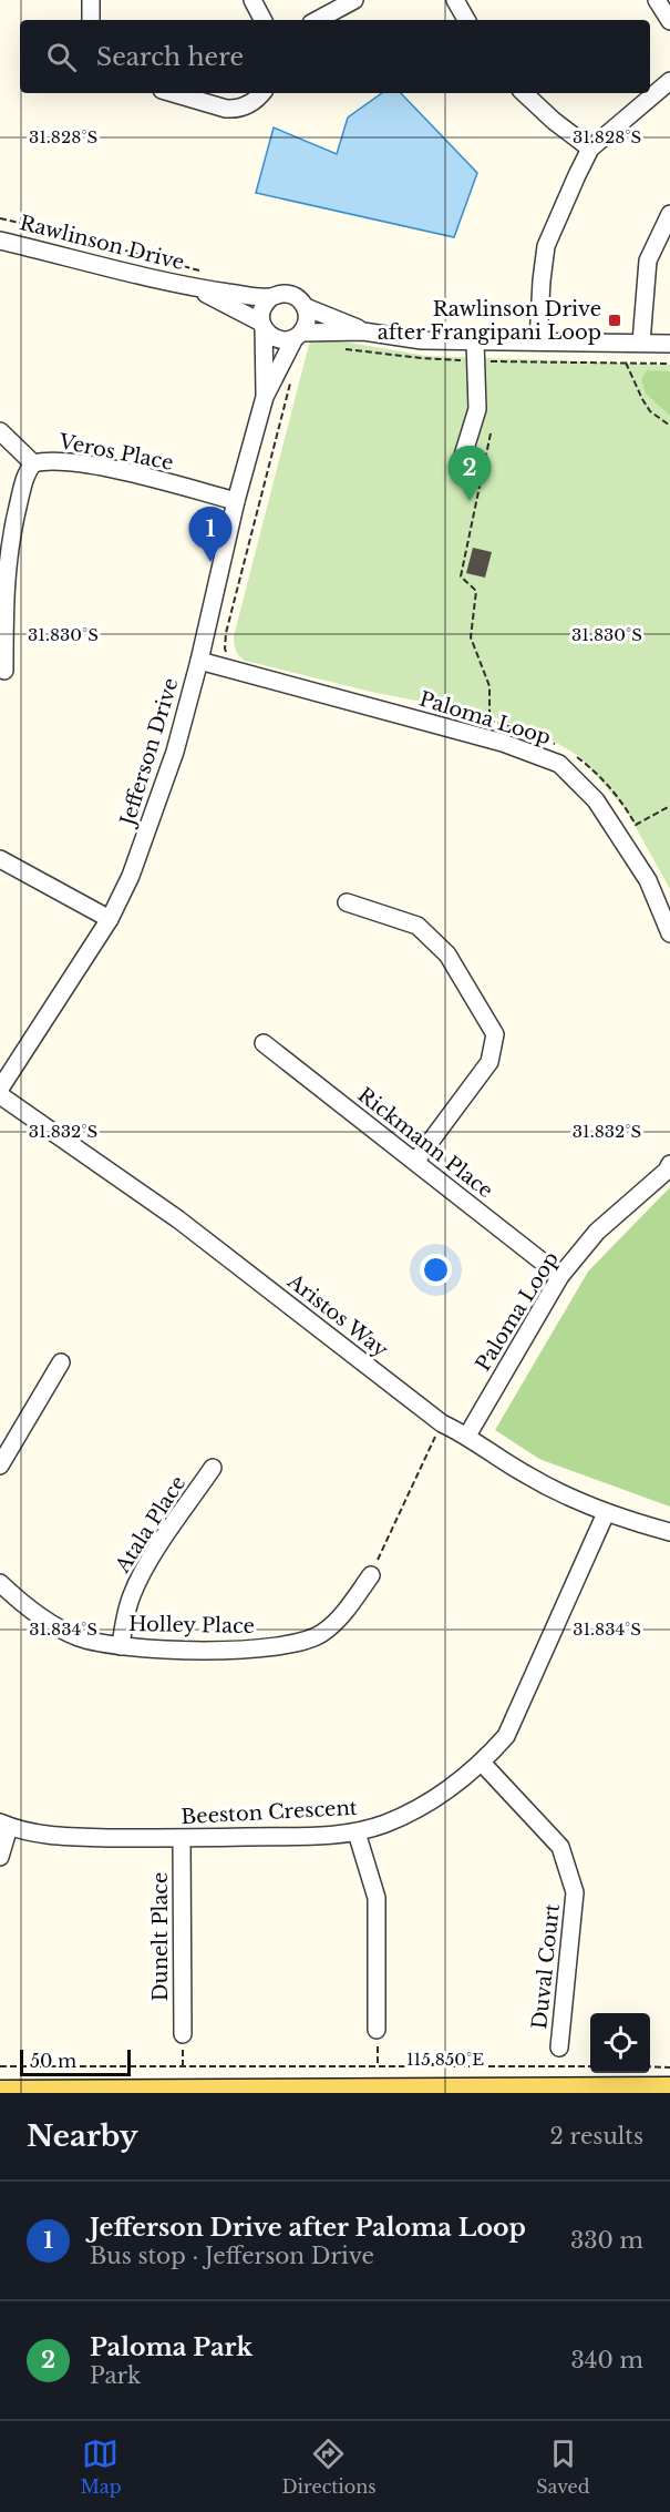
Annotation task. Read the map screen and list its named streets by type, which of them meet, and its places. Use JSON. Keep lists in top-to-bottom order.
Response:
{
  "streets": {
    "street": [
      "Rawlinson Drive",
      "Veros Place",
      "Paloma Loop",
      "Jefferson Drive",
      "Rickmann Place",
      "Aristos Way",
      "Atala Place",
      "Holley Place",
      "Beeston Crescent",
      "Dunelt Place",
      "Duval Court"
    ]
  },
  "crossings": [
    ["Rawlinson Drive", "Jefferson Drive"],
    ["Veros Place", "Jefferson Drive"],
    ["Paloma Loop", "Jefferson Drive"],
    ["Paloma Loop", "Rickmann Place"],
    ["Paloma Loop", "Aristos Way"],
    ["Aristos Way", "Beeston Crescent"],
    ["Atala Place", "Holley Place"],
    ["Beeston Crescent", "Dunelt Place"],
    ["Beeston Crescent", "Duval Court"]
  ],
  "places": {
    "transit": ["Rawlinson Drive after Frangipani Loop"]
  },
  "scale_bar": "50 m",
  "page": {
    "search": "Search here",
    "pins": ["2", "1"],
    "scale": "50 m",
    "heading": ["Nearby", "2 results"],
    "list": [
      {
        "mark": "1",
        "name": "Jefferson Drive after Paloma Loop",
        "note": "Bus stop · Jefferson Drive",
        "value": "330 m"
      },
      {
        "mark": "2",
        "name": "Paloma Park",
        "note": "Park",
        "value": "340 m"
      }
    ],
    "nav": ["Map", "Directions", "Saved"]
  },
  "coordinates": [
    "31.828°S",
    "31.830°S",
    "31.832°S",
    "31.834°S",
    "115.850°E"
  ]
}
